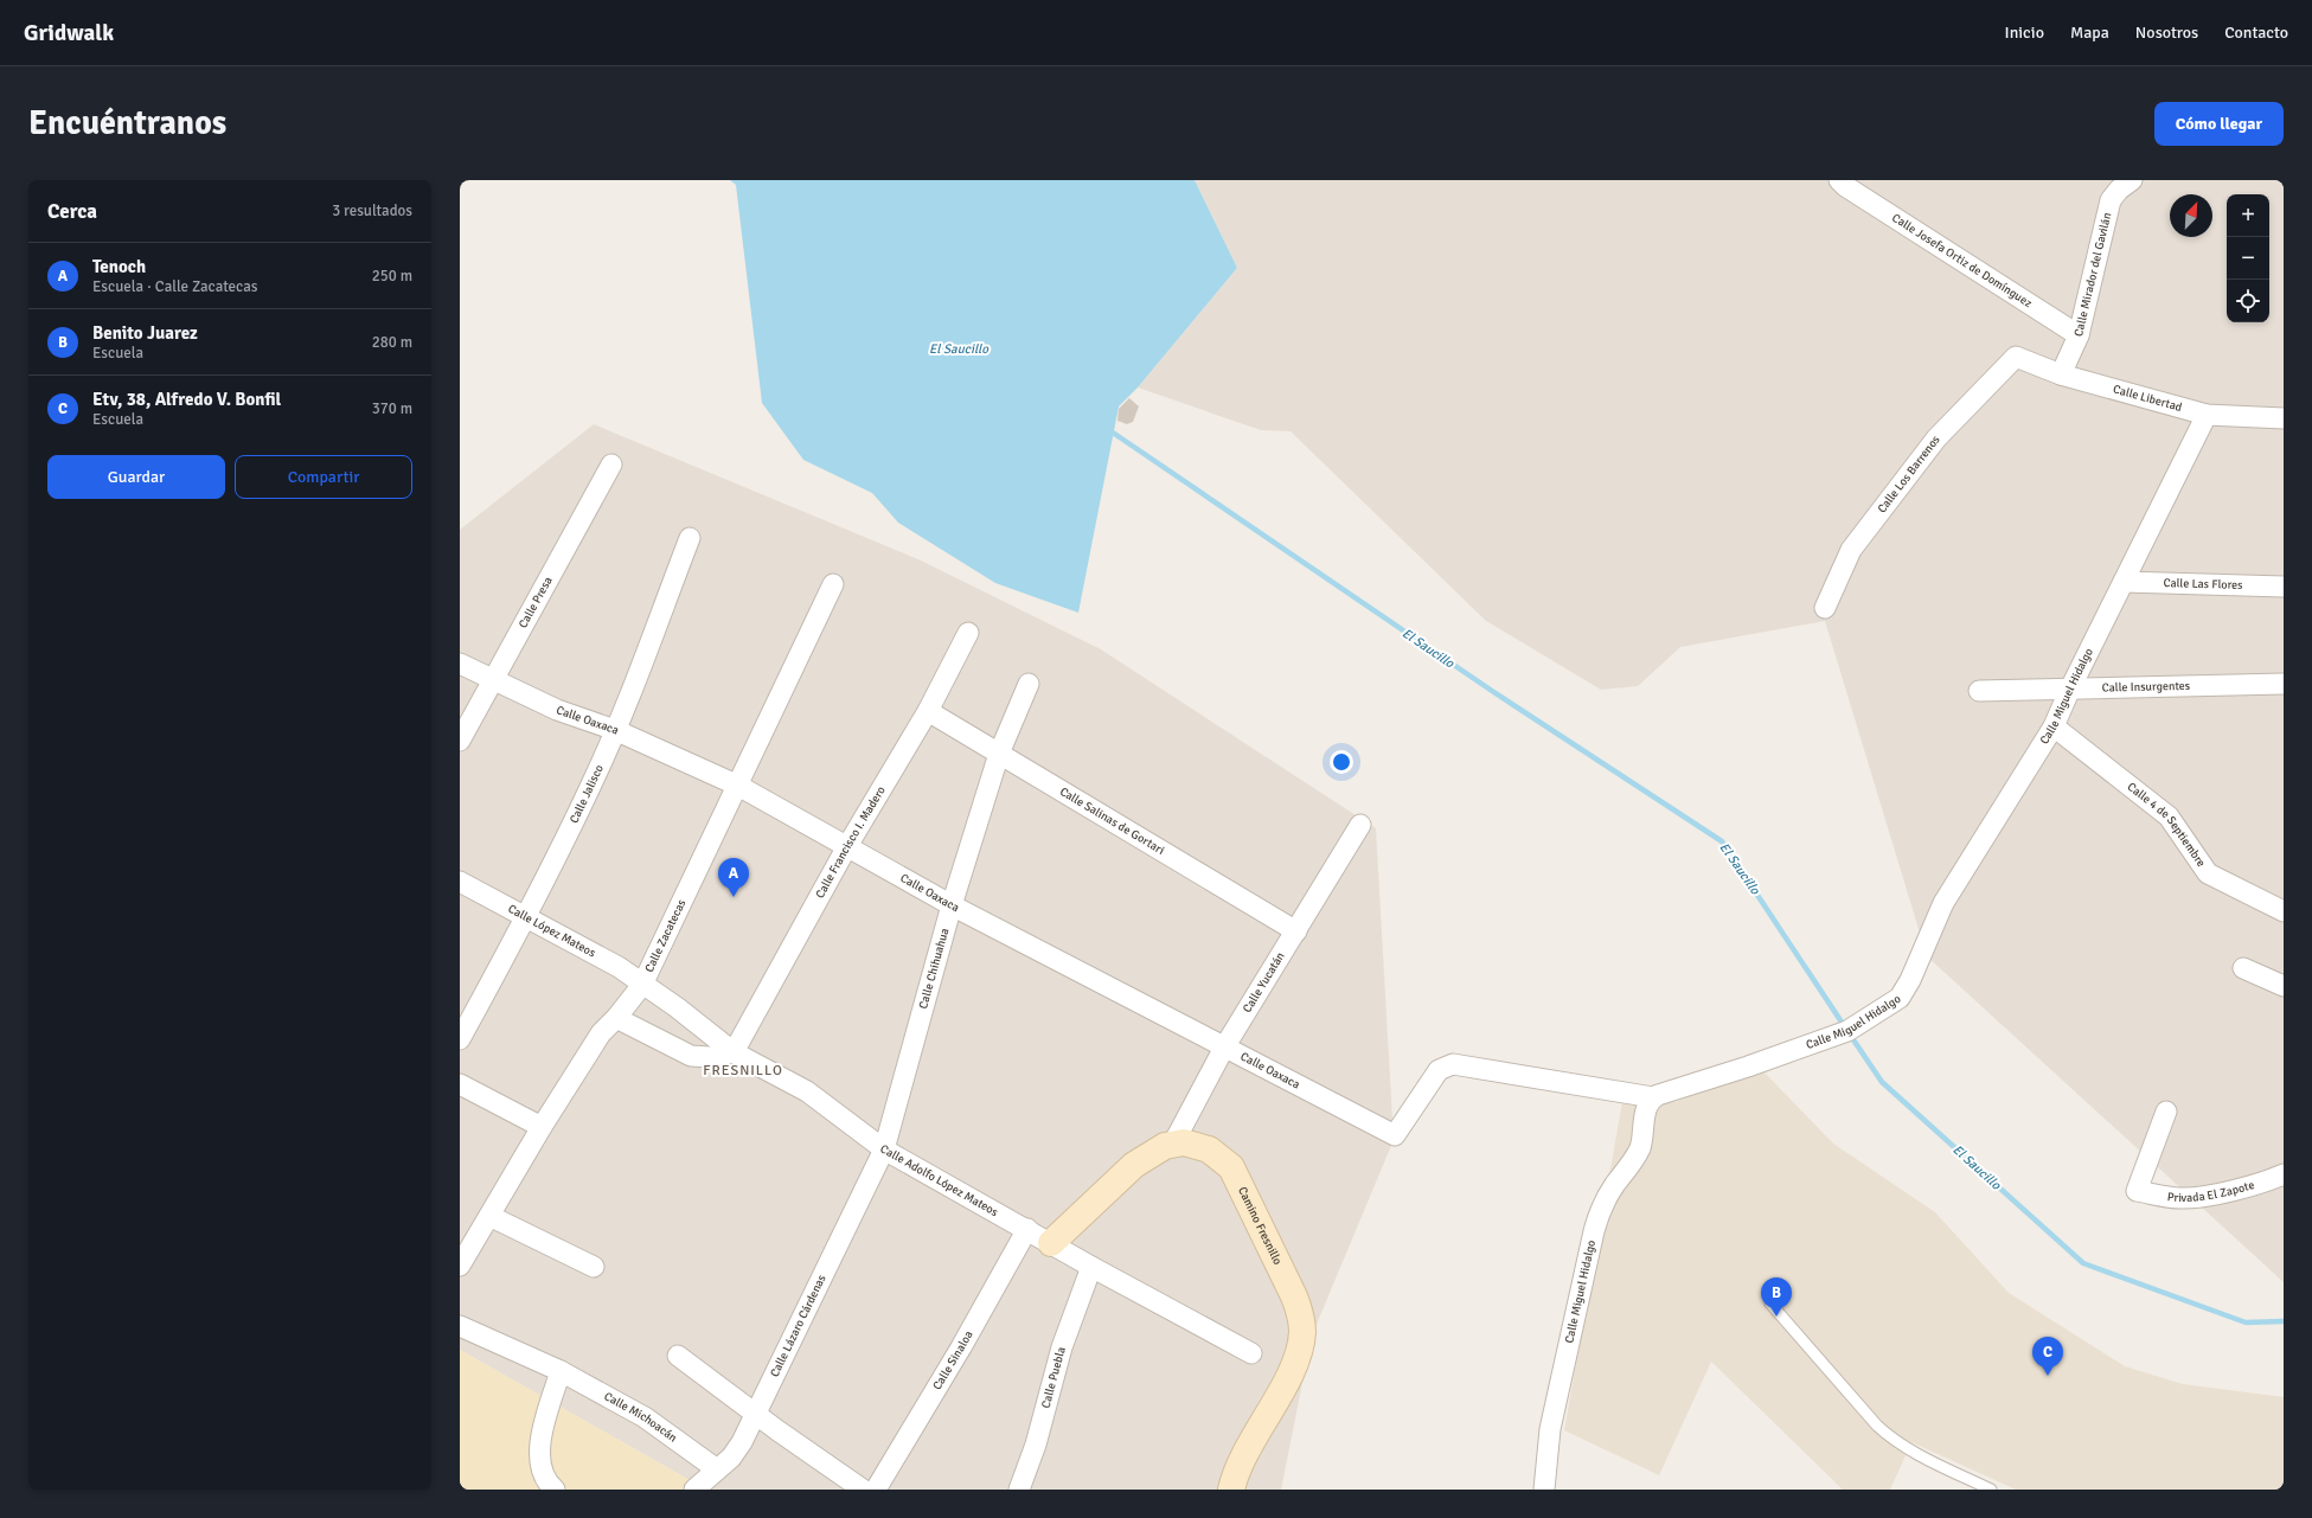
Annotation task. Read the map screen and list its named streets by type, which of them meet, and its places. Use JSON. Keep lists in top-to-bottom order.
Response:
{
  "streets": {
    "street": [
      "Calle Josefa Ortiz de Domínguez",
      "Calle Mirador del Gavilán",
      "Calle Libertad",
      "Calle Los Barrenos",
      "Calle Las Flores",
      "Calle Presa",
      "Calle Insurgentes",
      "Calle Miguel Hidalgo",
      "Calle Oaxaca",
      "Calle Jalisco",
      "Calle Salinas de Gortari",
      "Calle 4 de Septiembre",
      "Calle Francisco I. Madero",
      "Calle López Mateos",
      "Calle Zacatecas",
      "Calle Chihuahua",
      "Calle Yucatán",
      "Calle Adolfo López Mateos",
      "Privada El Zapote",
      "Camino Fresnillo",
      "Calle Lázaro Cárdenas",
      "Calle Sinaloa",
      "Calle Puebla",
      "Calle Michoacán"
    ]
  },
  "crossings": [
    ["Calle Josefa Ortiz de Domínguez", "Calle Mirador del Gavilán"],
    ["Calle Mirador del Gavilán", "Calle Libertad"],
    ["Calle Libertad", "Calle Los Barrenos"],
    ["Calle Libertad", "Calle Miguel Hidalgo"],
    ["Calle Las Flores", "Calle Miguel Hidalgo"],
    ["Calle Presa", "Calle Oaxaca"],
    ["Calle Insurgentes", "Calle Miguel Hidalgo"],
    ["Calle Miguel Hidalgo", "Calle Oaxaca"],
    ["Calle Miguel Hidalgo", "Calle 4 de Septiembre"],
    ["Calle Oaxaca", "Calle Jalisco"],
    ["Calle Oaxaca", "Calle Francisco I. Madero"],
    ["Calle Oaxaca", "Calle Zacatecas"],
    ["Calle Oaxaca", "Calle Chihuahua"],
    ["Calle Oaxaca", "Calle Yucatán"],
    ["Calle Jalisco", "Calle López Mateos"],
    ["Calle Salinas de Gortari", "Calle Francisco I. Madero"],
    ["Calle Salinas de Gortari", "Calle Chihuahua"],
    ["Calle Salinas de Gortari", "Calle Yucatán"],
    ["Calle Francisco I. Madero", "Calle Adolfo López Mateos"],
    ["Calle López Mateos", "Calle Zacatecas"],
    ["Calle López Mateos", "Calle Adolfo López Mateos"],
    ["Calle Zacatecas", "Calle Adolfo López Mateos"],
    ["Calle Chihuahua", "Calle Adolfo López Mateos"],
    ["Calle Chihuahua", "Calle Lázaro Cárdenas"],
    ["Calle Yucatán", "Camino Fresnillo"],
    ["Calle Adolfo López Mateos", "Camino Fresnillo"],
    ["Calle Adolfo López Mateos", "Calle Lázaro Cárdenas"],
    ["Calle Adolfo López Mateos", "Calle Sinaloa"],
    ["Calle Adolfo López Mateos", "Calle Puebla"],
    ["Calle Lázaro Cárdenas", "Calle Michoacán"]
  ],
  "districts": ["FRESNILLO"],
  "water": ["El Saucillo"],
  "north": "top right",
  "page": {
    "header": "Gridwalk",
    "nav": [
      "Inicio",
      "Mapa",
      "Nosotros",
      "Contacto"
    ],
    "buttons": [
      "Cómo llegar",
      ["Guardar", "Compartir"]
    ],
    "title": "Encuéntranos",
    "heading": ["Cerca", "3 resultados"],
    "map_buttons": ["+", "−"],
    "list": [
      {
        "mark": "A",
        "name": "Tenoch",
        "note": "Escuela · Calle Zacatecas",
        "value": "250 m"
      },
      {
        "mark": "B",
        "name": "Benito Juarez",
        "note": "Escuela",
        "value": "280 m"
      },
      {
        "mark": "C",
        "name": "Etv, 38, Alfredo V. Bonfil",
        "note": "Escuela",
        "value": "370 m"
      }
    ],
    "pins": ["A", "B", "C"]
  }
}
